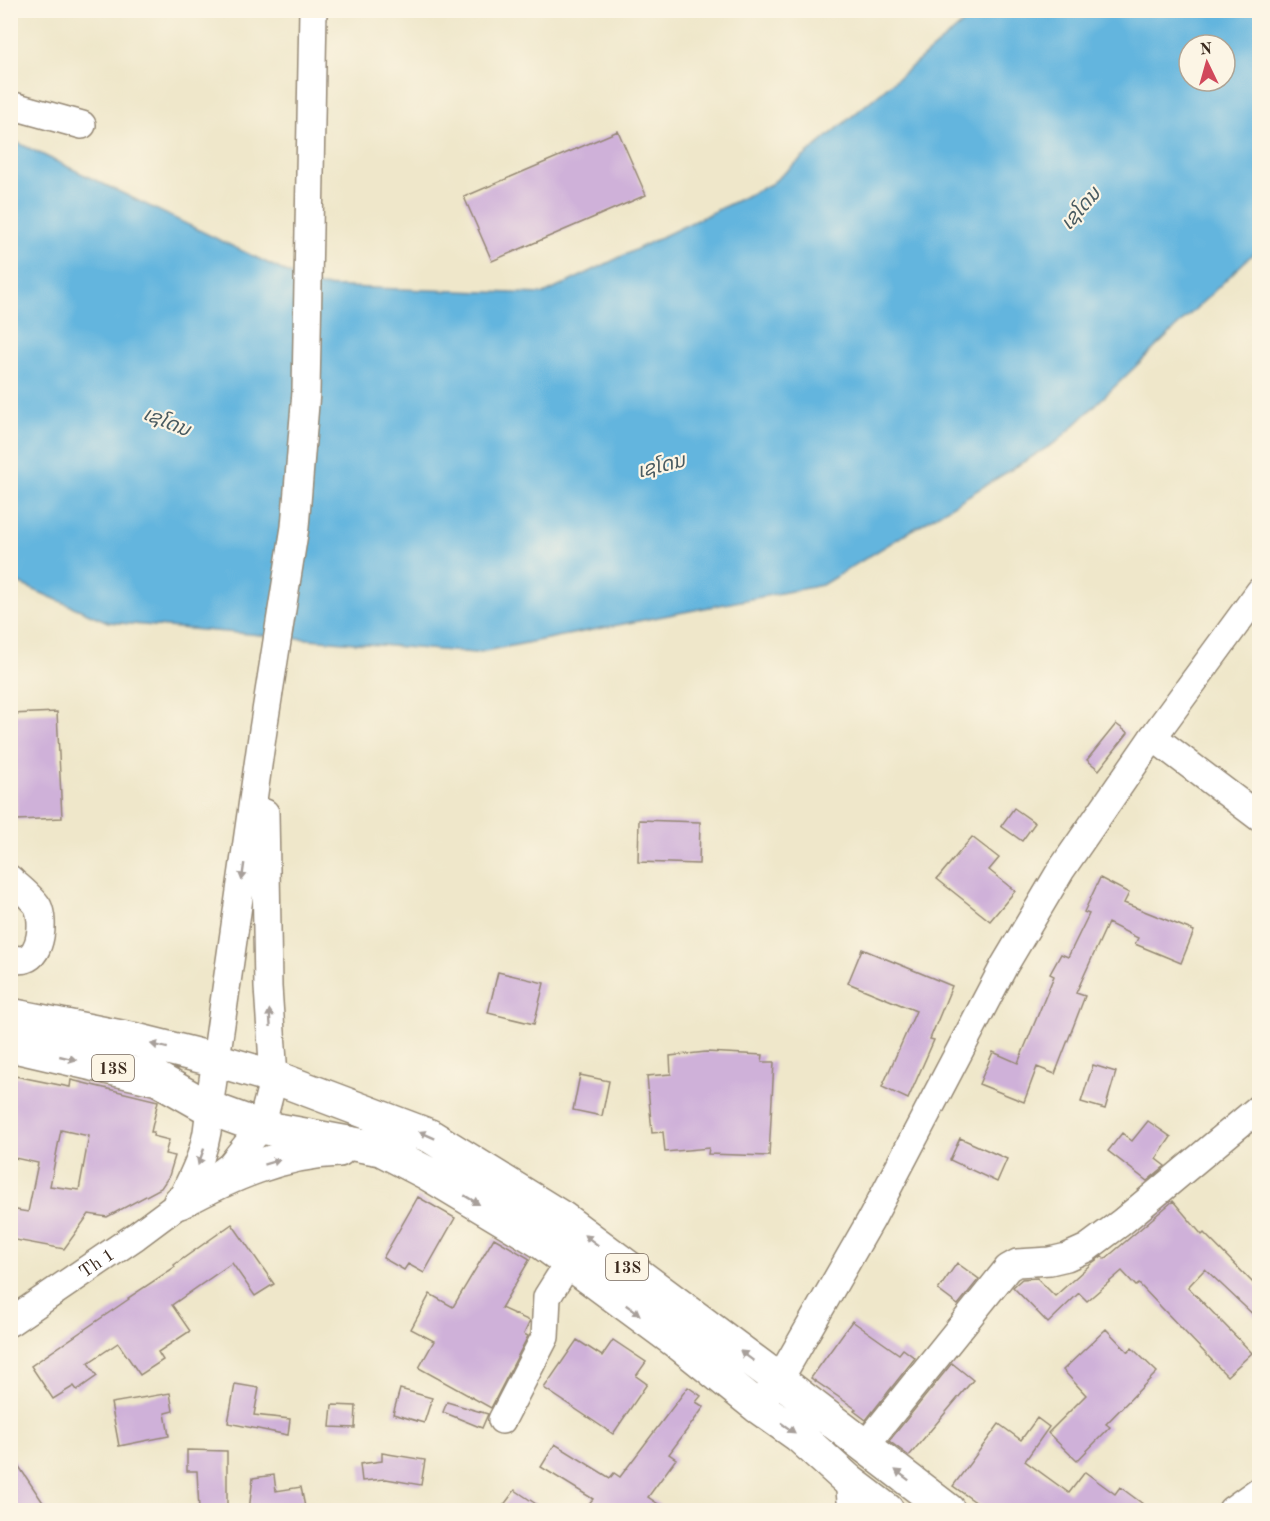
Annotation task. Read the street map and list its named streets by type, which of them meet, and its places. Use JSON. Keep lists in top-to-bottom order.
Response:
{
  "streets": {
    "highway": ["13S"],
    "street": ["Th 1"]
  },
  "crossings": [
    ["13S", "Th 1"]
  ],
  "water": ["ເຊໂດນ"],
  "north": "top"
}
